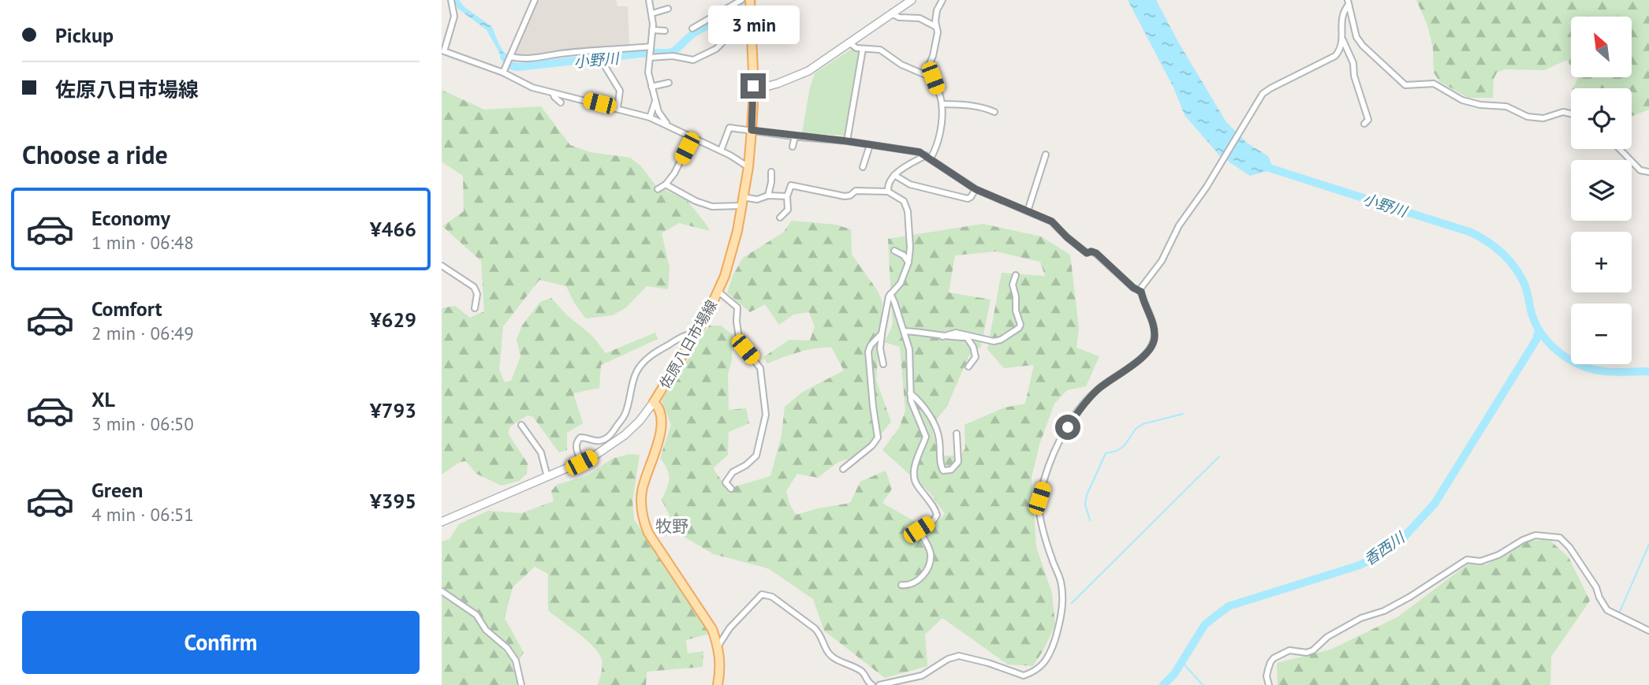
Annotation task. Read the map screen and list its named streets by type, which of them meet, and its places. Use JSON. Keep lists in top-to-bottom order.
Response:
{
  "streets": {
    "main road": ["佐原八日市場線"]
  },
  "districts": ["牧野"],
  "water": ["小野川", "香西川"],
  "north": "top left",
  "page": {
    "banner": ["Pickup", "佐原八日市場線"],
    "bubble": "3 min",
    "map_buttons": ["+", "−"],
    "heading": "Choose a ride",
    "list": [
      {
        "name": "Economy",
        "note": "1 min · 06:48",
        "value": "¥466"
      },
      {
        "name": "Comfort",
        "note": "2 min · 06:49",
        "value": "¥629"
      },
      {
        "name": "XL",
        "note": "3 min · 06:50",
        "value": "¥793"
      },
      {
        "name": "Green",
        "note": "4 min · 06:51",
        "value": "¥395"
      }
    ],
    "buttons": "Confirm"
  }
}
